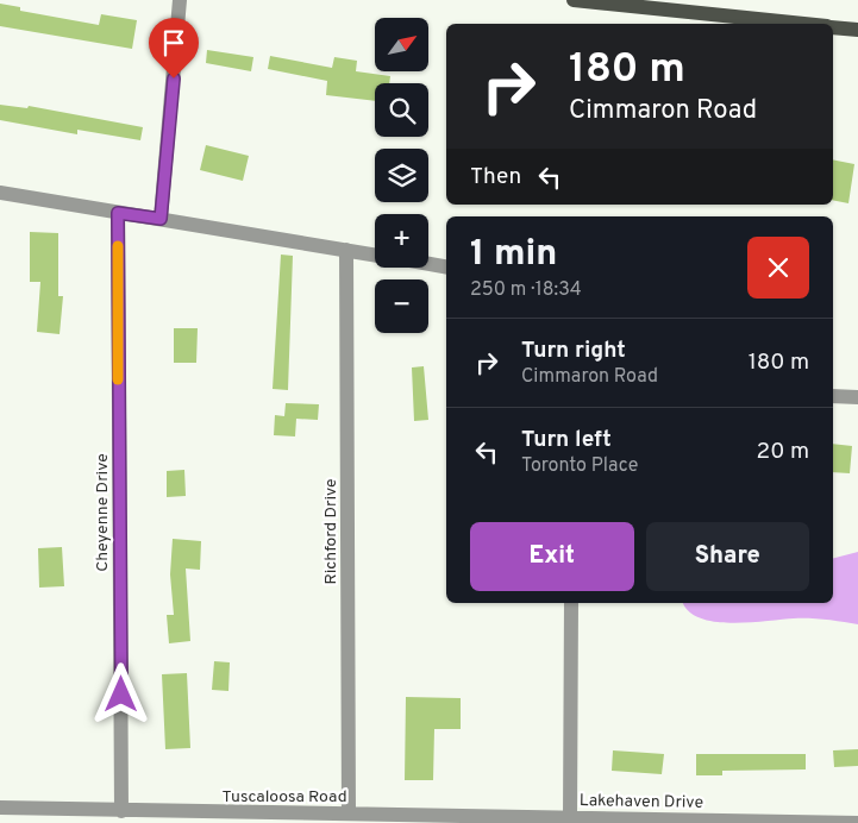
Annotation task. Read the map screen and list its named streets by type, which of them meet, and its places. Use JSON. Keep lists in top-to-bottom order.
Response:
{
  "streets": {
    "street": [
      "Cheyenne Drive",
      "Richford Drive",
      "Tuscaloosa Road",
      "Lakehaven Drive"
    ]
  },
  "crossings": [
    ["Cheyenne Drive", "Tuscaloosa Road"],
    ["Richford Drive", "Tuscaloosa Road"],
    ["Tuscaloosa Road", "Lakehaven Drive"]
  ],
  "north": "top right",
  "page": {
    "map_buttons": ["+", "−"],
    "turn": ["180 m", "Cimmaron Road"],
    "then": "Then",
    "heading": ["1 min", "250 m · 18:34"],
    "list": [
      {
        "name": "Turn right",
        "note": "Cimmaron Road",
        "value": "180 m"
      },
      {
        "name": "Turn left",
        "note": "Toronto Place",
        "value": "20 m"
      }
    ],
    "buttons": ["Exit", "Share"]
  }
}
